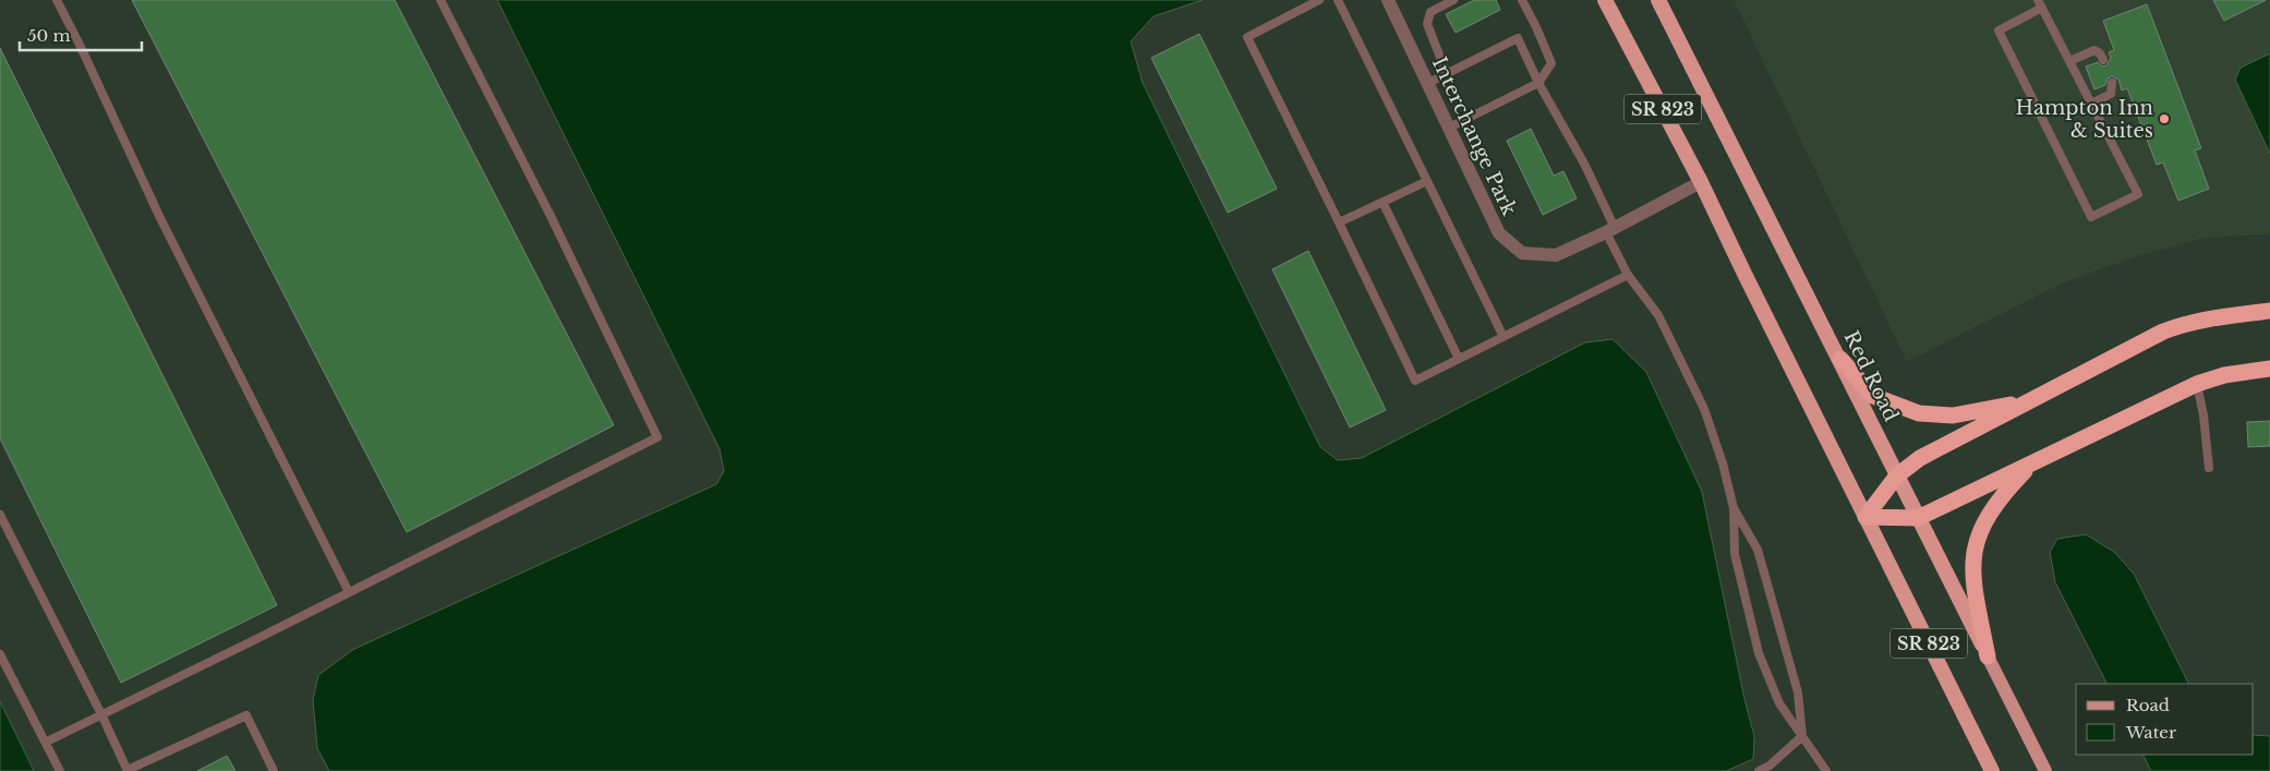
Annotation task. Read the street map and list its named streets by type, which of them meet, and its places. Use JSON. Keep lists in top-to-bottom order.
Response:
{
  "streets": {
    "highway": ["SR 823", "Red Road"],
    "street": ["Interchange Park"]
  },
  "crossings": [
    ["SR 823", "Interchange Park"]
  ],
  "places": ["Hampton Inn & Suites"],
  "legend": ["Road", "Water"],
  "scale_bar": "50 m"
}
